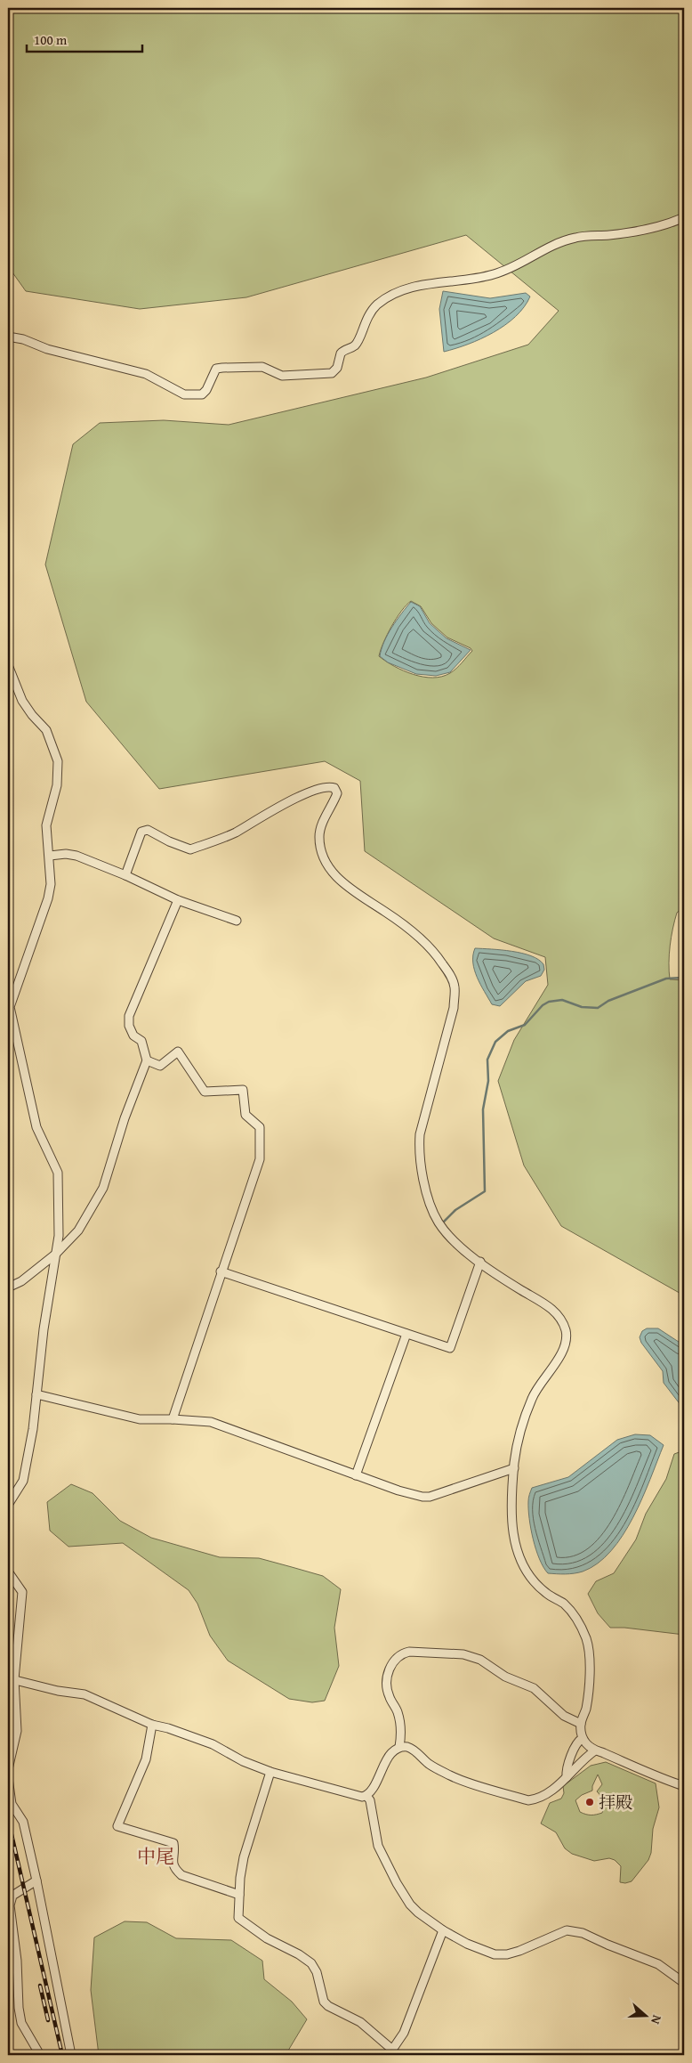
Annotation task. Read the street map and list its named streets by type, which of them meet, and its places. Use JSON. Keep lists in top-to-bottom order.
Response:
{
  "districts": ["中尾"],
  "places": ["拝殿"],
  "scale_bar": "100 m",
  "north": "right"
}
